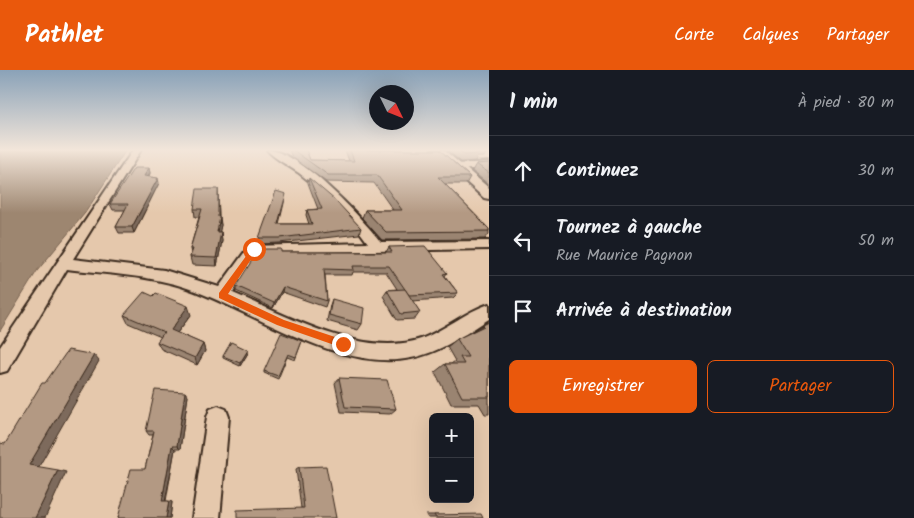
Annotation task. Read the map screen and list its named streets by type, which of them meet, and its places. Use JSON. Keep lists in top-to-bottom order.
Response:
{
  "north": "bottom right",
  "page": {
    "header": "Pathlet",
    "nav": ["Carte", "Calques", "Partager"],
    "heading": ["1 min", "À pied · 80 m"],
    "list": [
      ["Continuez", "30 m"],
      ["Tournez à gauche", "Rue Maurice Pagnon", "50 m"],
      "Arrivée à destination"
    ],
    "buttons": ["Enregistrer", "Partager"],
    "map_buttons": ["+", "−"]
  }
}
